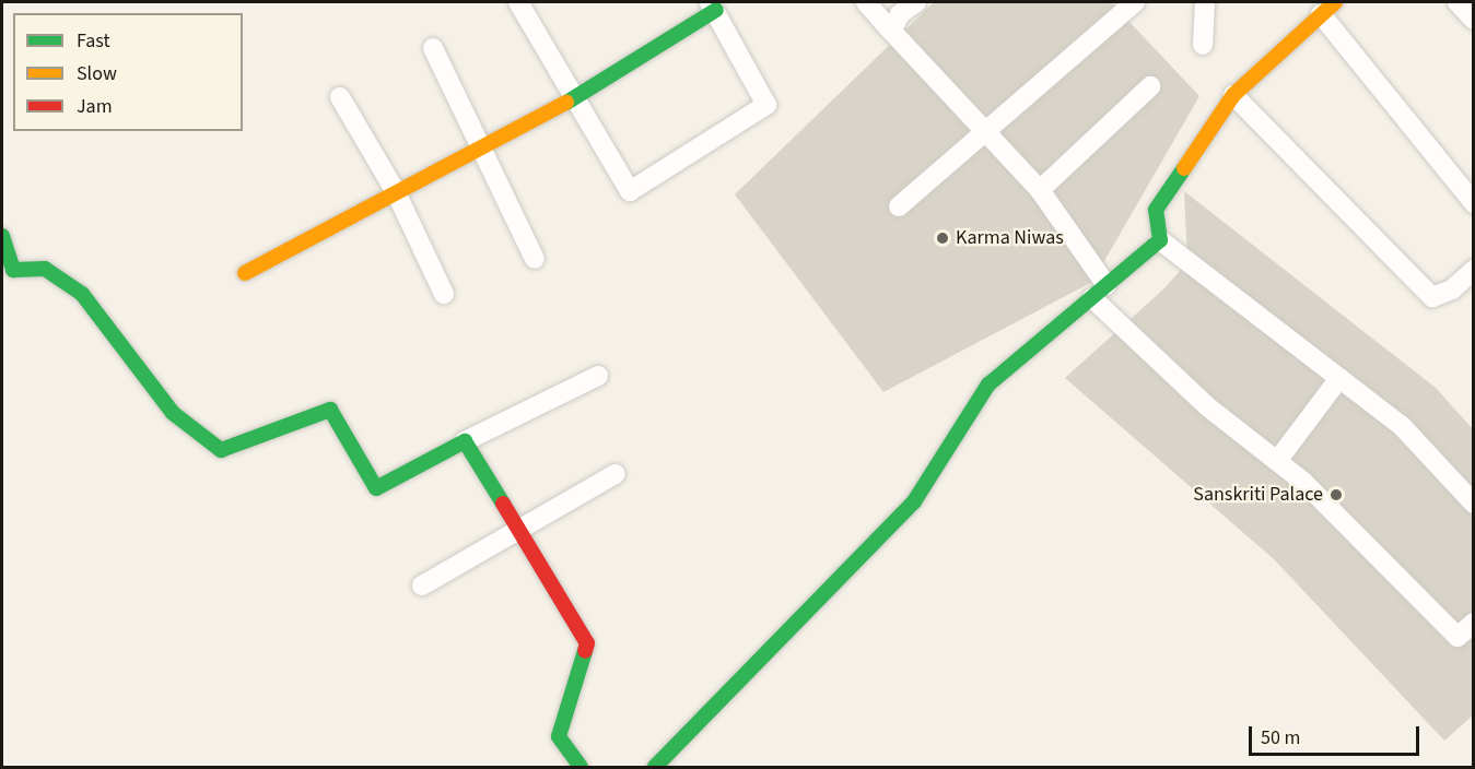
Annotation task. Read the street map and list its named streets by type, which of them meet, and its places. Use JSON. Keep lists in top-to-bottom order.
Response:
{
  "places": ["Karma Niwas", "Sanskriti Palace"],
  "legend": ["Fast", "Slow", "Jam"],
  "scale_bar": "50 m"
}
